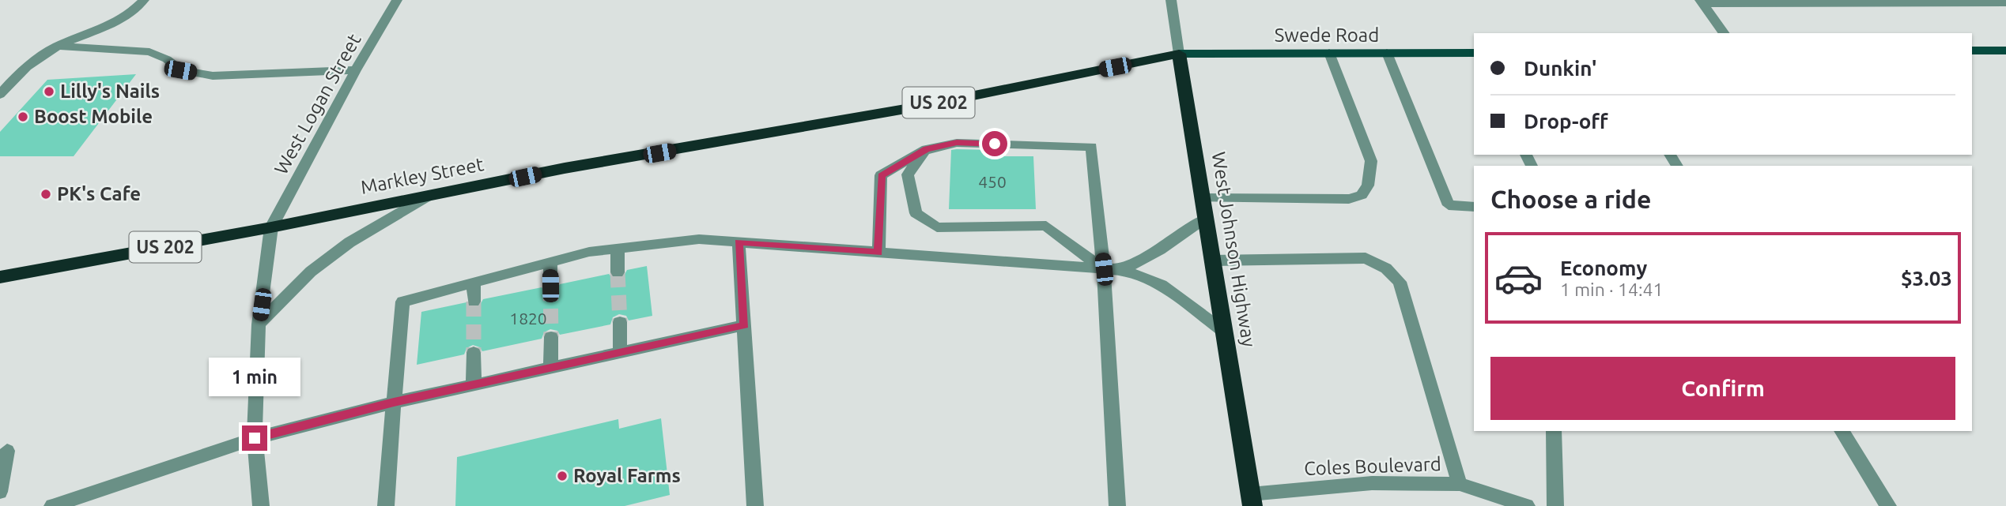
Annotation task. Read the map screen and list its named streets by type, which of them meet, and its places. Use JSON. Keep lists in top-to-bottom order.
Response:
{
  "streets": {
    "highway": ["US 202", "Markley Street", "West Johnson Highway"],
    "main road": ["Swede Road"],
    "street": ["West Logan Street", "Coles Boulevard"]
  },
  "crossings": [
    ["Swede Road", "Markley Street"],
    ["Swede Road", "West Johnson Highway"],
    ["West Logan Street", "Markley Street"],
    ["Markley Street", "West Johnson Highway"],
    ["West Johnson Highway", "Coles Boulevard"]
  ],
  "places": [
    "Lilly's Nails",
    "Boost Mobile",
    "PK's Cafe",
    "Royal Farms"
  ],
  "house_numbers": ["450", "1820"],
  "page": {
    "banner": ["Dunkin'", "Drop-off"],
    "heading": "Choose a ride",
    "list": [
      {
        "name": "Economy",
        "note": "1 min · 14:41",
        "value": "$3.03"
      }
    ],
    "buttons": "Confirm",
    "bubble": "1 min"
  }
}
